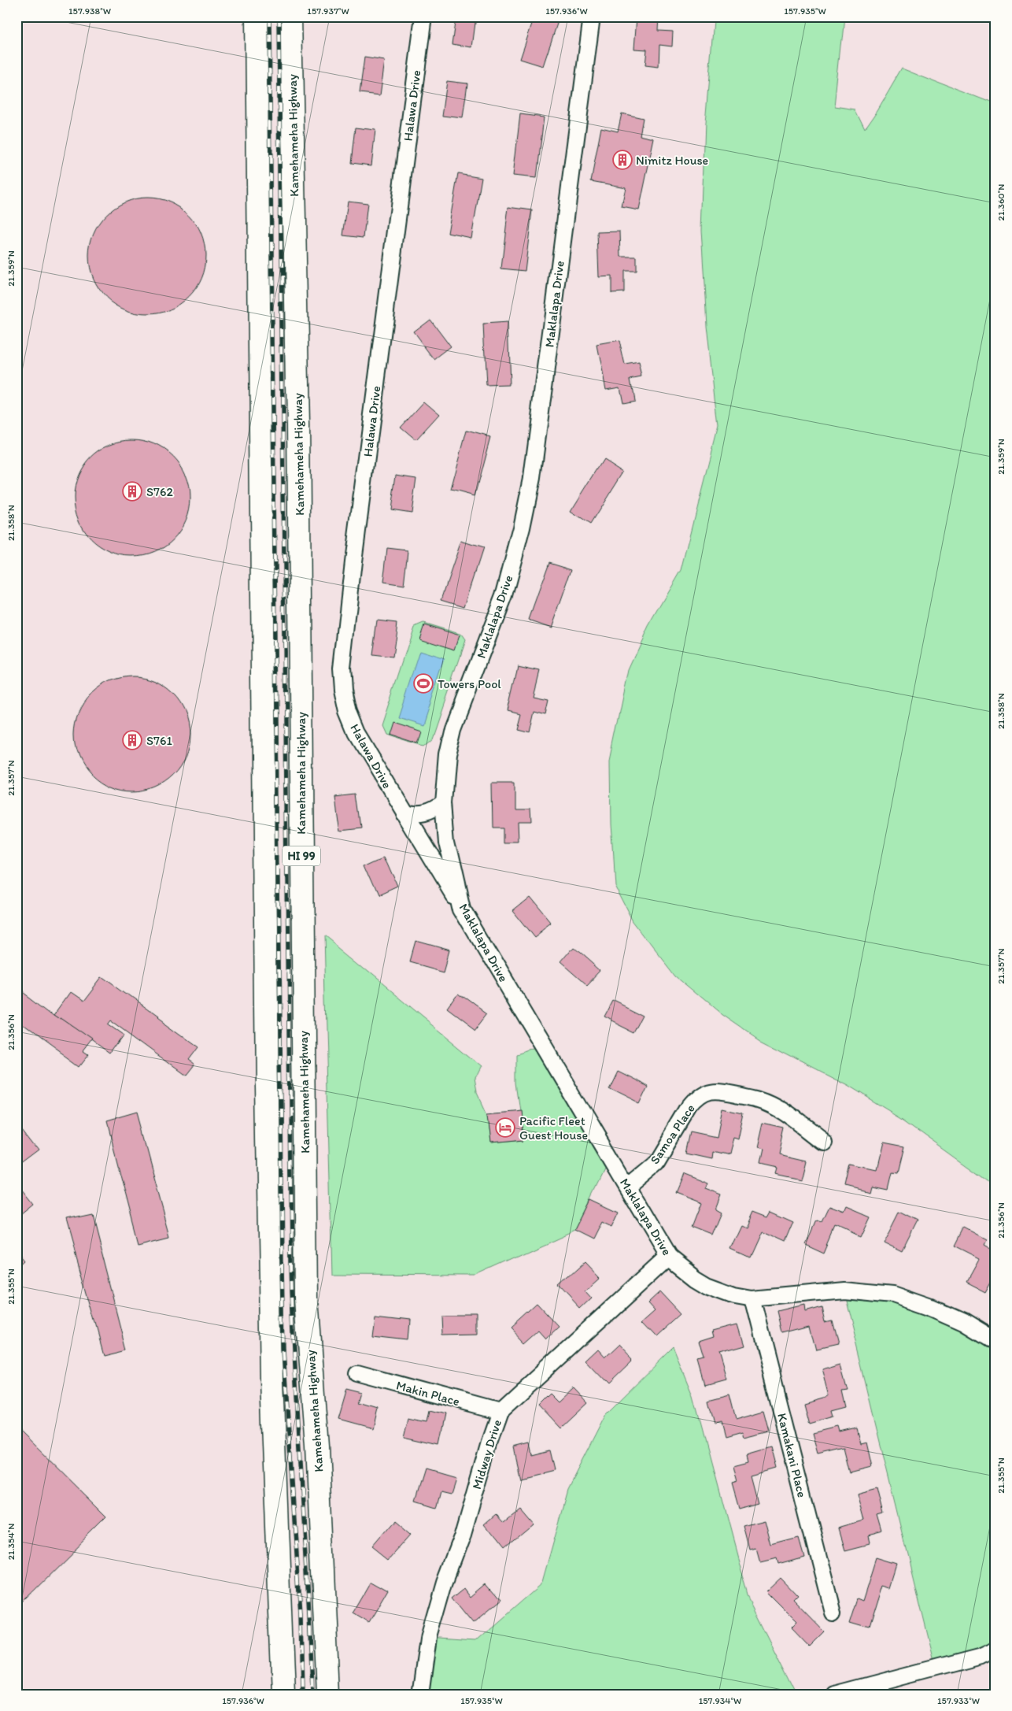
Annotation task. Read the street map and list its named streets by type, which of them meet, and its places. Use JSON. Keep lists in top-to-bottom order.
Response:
{
  "streets": {
    "main road": ["Kamehameha Highway", "HI 99"],
    "street": [
      "Halawa Drive",
      "Maklalapa Drive",
      "Samoa Place",
      "Makin Place",
      "Midway Drive",
      "Kamakani Place"
    ]
  },
  "crossings": [
    ["Halawa Drive", "Maklalapa Drive"],
    ["Maklalapa Drive", "Samoa Place"],
    ["Maklalapa Drive", "Midway Drive"],
    ["Maklalapa Drive", "Kamakani Place"],
    ["Makin Place", "Midway Drive"]
  ],
  "places": {
    "building": ["Nimitz House", "S762", "S761"],
    "sports": ["Towers Pool"],
    "hotel": ["Pacific Fleet Guest House"]
  },
  "coordinates": [
    "157.938°W",
    "157.937°W",
    "157.936°W",
    "157.935°W",
    "21.360°N",
    "21.359°N",
    "21.358°N",
    "21.357°N",
    "21.356°N",
    "21.355°N",
    "21.354°N",
    "157.934°W",
    "157.933°W"
  ]
}
